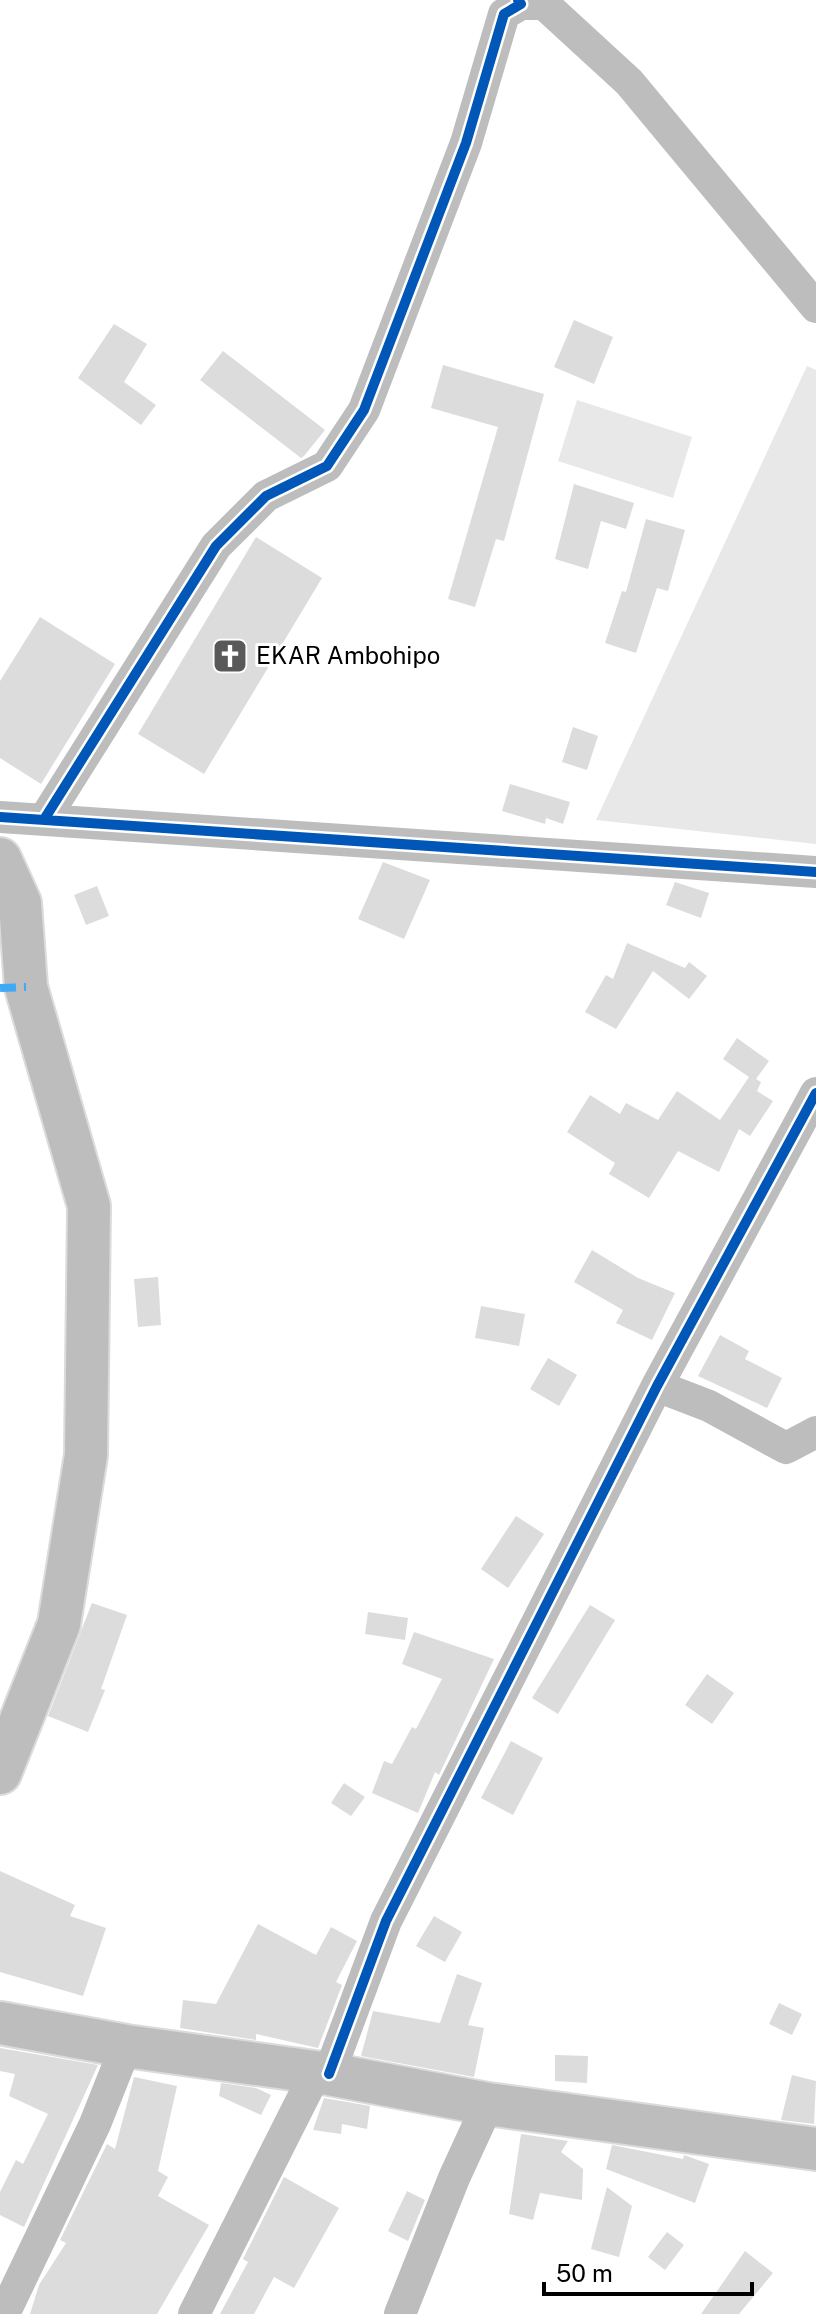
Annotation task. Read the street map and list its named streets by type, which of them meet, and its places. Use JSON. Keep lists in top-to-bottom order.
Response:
{
  "places": {
    "church": ["EKAR Ambohipo"]
  },
  "scale_bar": "50 m"
}
